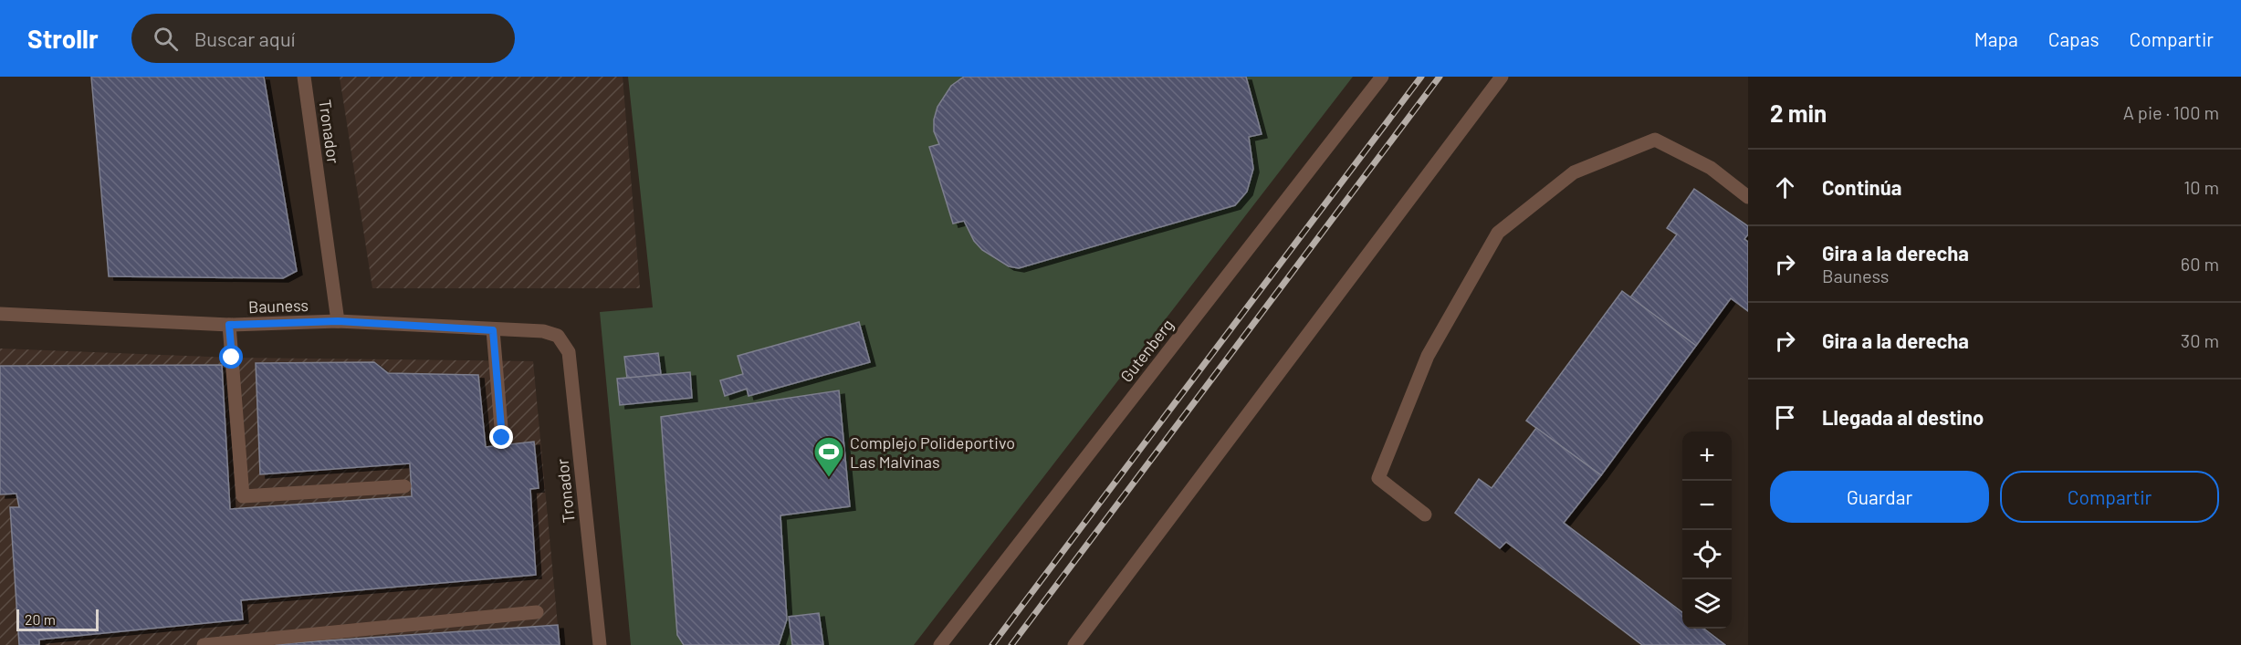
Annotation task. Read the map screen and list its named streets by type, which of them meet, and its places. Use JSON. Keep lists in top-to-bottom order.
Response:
{
  "streets": {
    "street": ["Tronador", "Bauness", "Gutenberg"]
  },
  "crossings": [
    ["Tronador", "Bauness"]
  ],
  "places": {
    "sports": ["Complejo Polideportivo Las Malvinas"]
  },
  "scale_bar": "20 m",
  "page": {
    "header": "Strollr",
    "search": "Buscar aquí",
    "nav": ["Mapa", "Capas", "Compartir"],
    "heading": ["2 min", "A pie · 100 m"],
    "list": [
      ["Continúa", "10 m"],
      ["Gira a la derecha", "Bauness", "60 m"],
      ["Gira a la derecha", "30 m"],
      "Llegada al destino"
    ],
    "map_buttons": ["+", "−"],
    "buttons": ["Guardar", "Compartir"],
    "scale": "20 m"
  }
}
